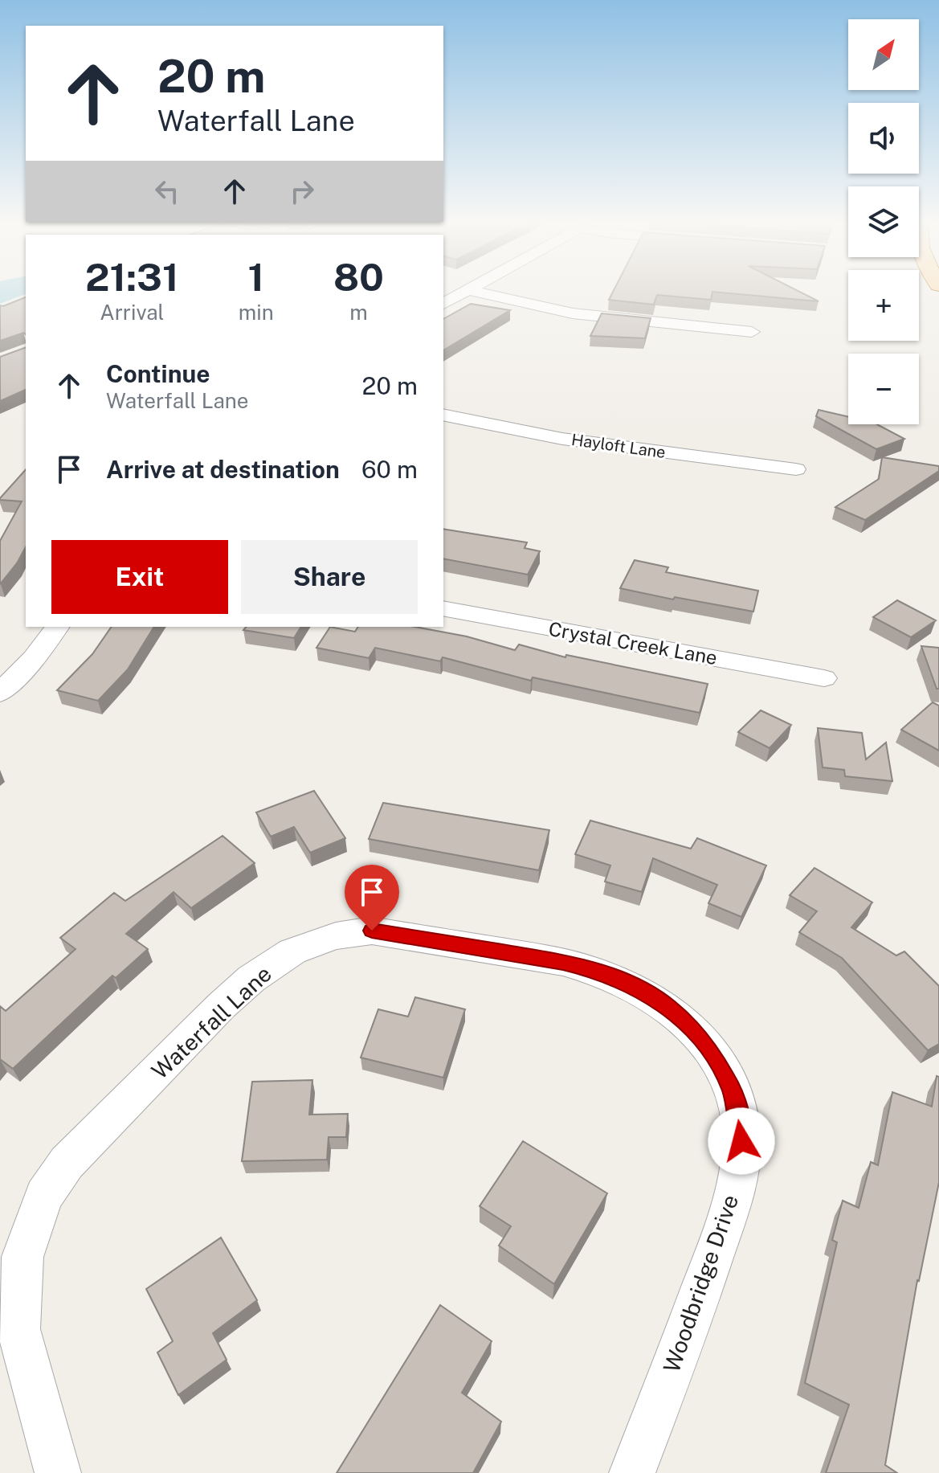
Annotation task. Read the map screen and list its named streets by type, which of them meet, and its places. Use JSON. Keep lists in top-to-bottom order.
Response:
{
  "streets": {
    "street": [
      "Hayloft Lane",
      "Crystal Creek Lane",
      "Waterfall Lane",
      "Woodbridge Drive"
    ]
  },
  "crossings": [
    ["Waterfall Lane", "Woodbridge Drive"]
  ],
  "north": "top right",
  "page": {
    "map_buttons": ["+", "−"],
    "turn": ["20 m", "Waterfall Lane"],
    "eta": [
      "21:31",
      "Arrival",
      "1",
      "min",
      "80",
      "m"
    ],
    "list": [
      {
        "name": "Continue",
        "note": "Waterfall Lane",
        "value": "20 m"
      },
      {
        "name": "Arrive at destination",
        "value": "60 m"
      }
    ],
    "buttons": ["Exit", "Share"]
  }
}
